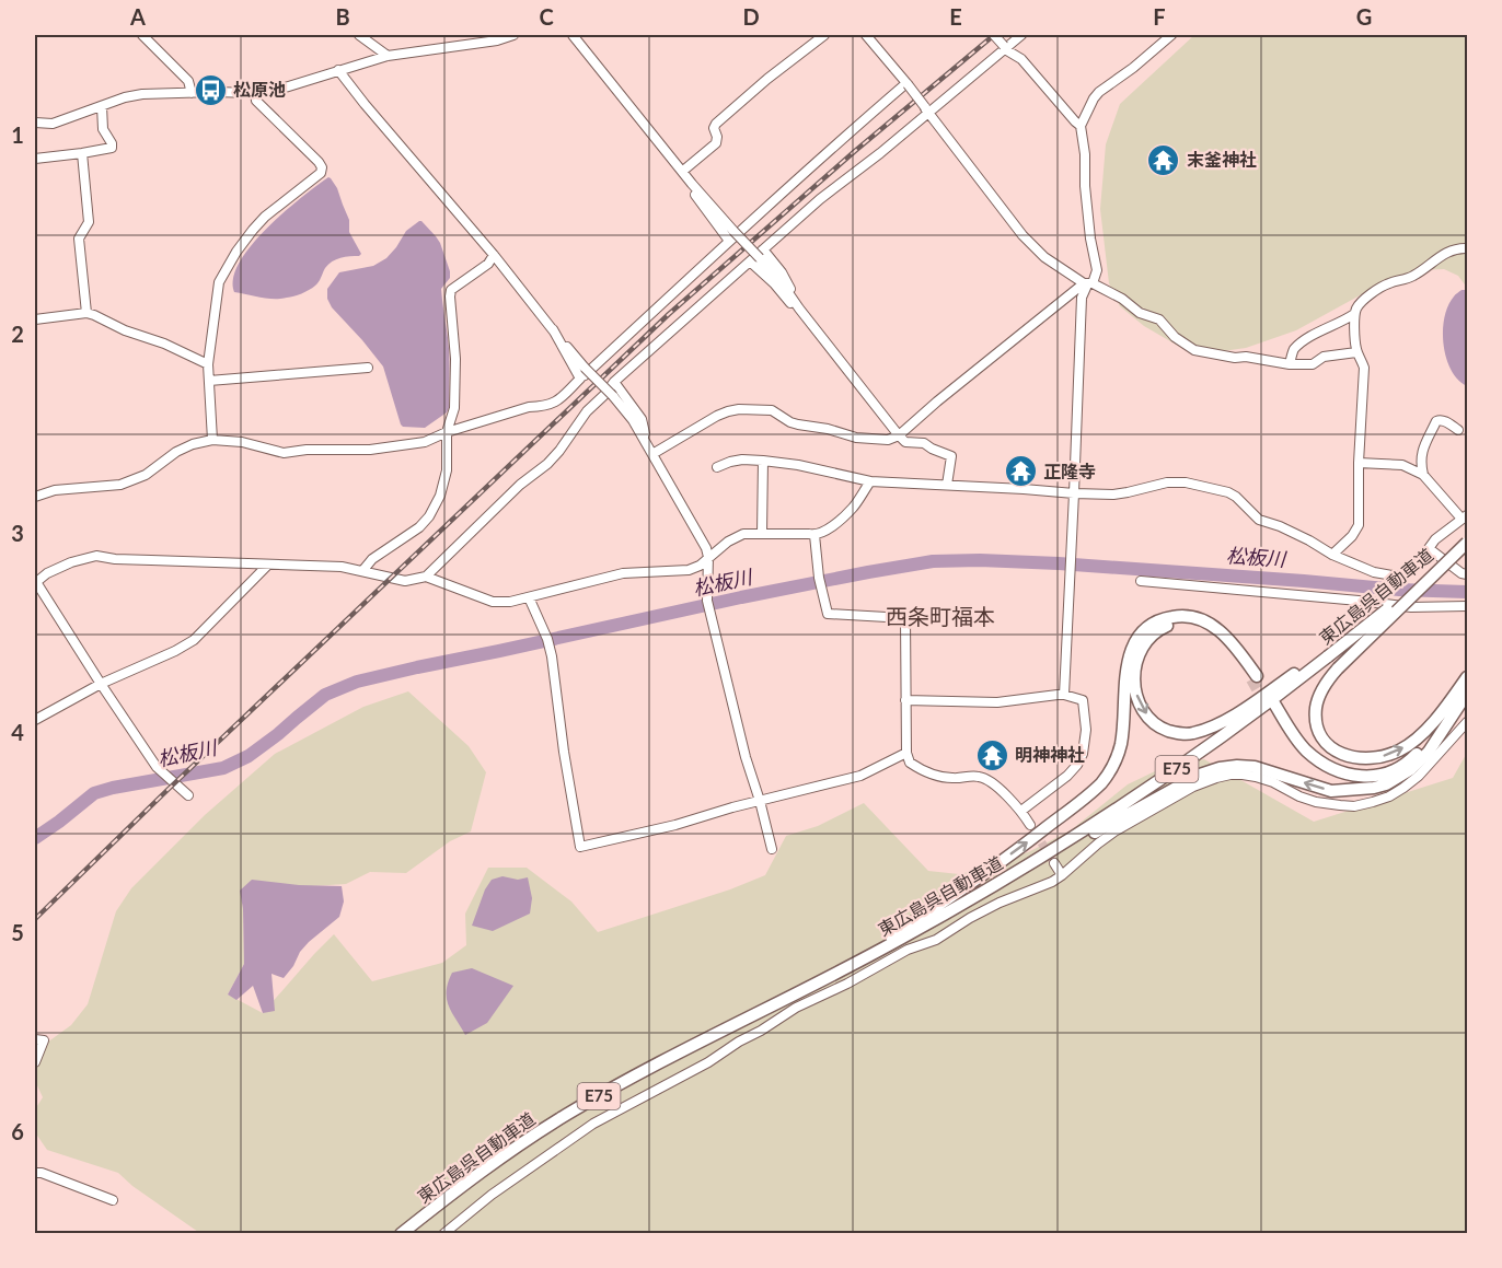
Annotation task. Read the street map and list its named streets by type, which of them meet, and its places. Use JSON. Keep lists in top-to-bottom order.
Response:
{
  "streets": {
    "highway": ["東広島呉自動車道", "E75"]
  },
  "districts": ["西条町福本"],
  "water": ["松板川"],
  "places": {
    "bus stop": ["松原池"],
    "temple": ["末釜神社", "正隆寺", "明神神社"]
  },
  "grid": {
    "columns": [
      "A",
      "B",
      "C",
      "D",
      "E",
      "F",
      "G"
    ],
    "rows": [
      "1",
      "2",
      "3",
      "4",
      "5",
      "6"
    ]
  }
}
